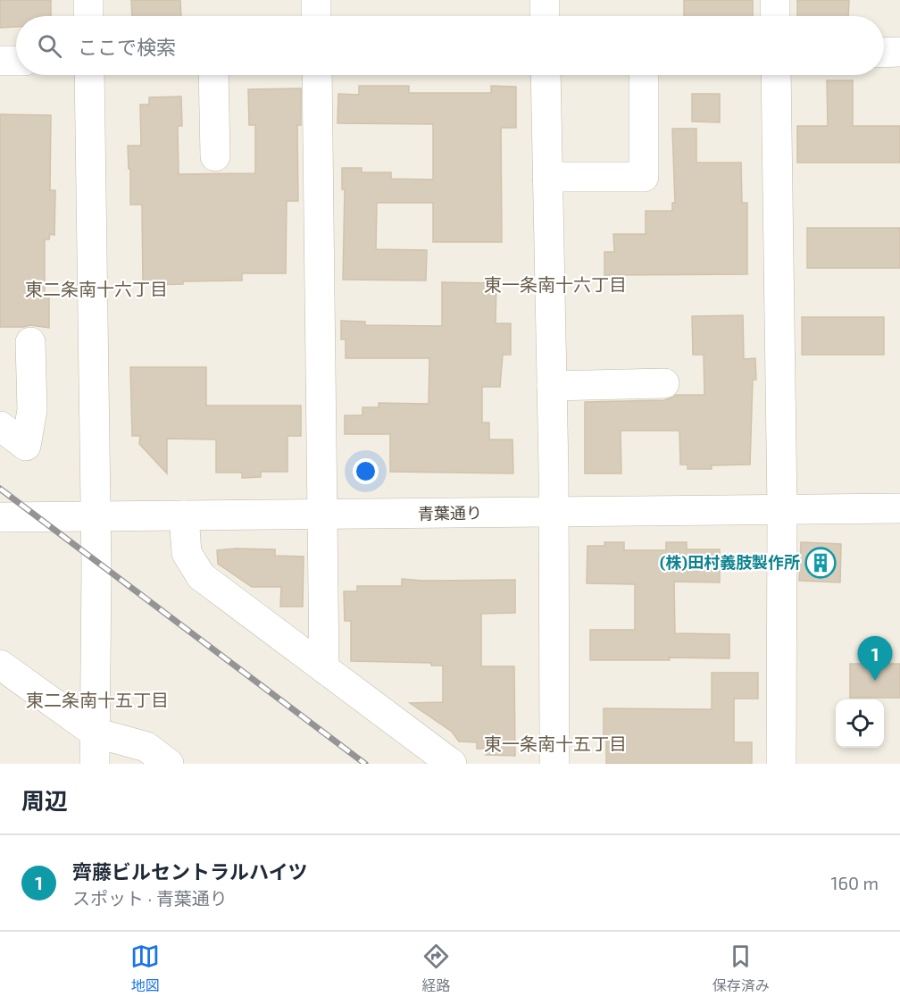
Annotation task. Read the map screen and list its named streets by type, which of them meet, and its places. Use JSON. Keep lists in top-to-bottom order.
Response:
{
  "streets": {
    "street": ["青葉通り"]
  },
  "districts": [
    "東一条南十六丁目",
    "東二条南十六丁目",
    "東二条南十五丁目",
    "東一条南十五丁目"
  ],
  "places": {
    "building": ["(株)田村義肢製作所"]
  },
  "page": {
    "search": "ここで検索",
    "pins": "1",
    "heading": "周辺",
    "list": [
      {
        "mark": "1",
        "name": "齊藤ビルセントラルハイツ",
        "note": "スポット · 青葉通り",
        "value": "160 m"
      }
    ],
    "nav": ["地図", "経路", "保存済み"]
  }
}
